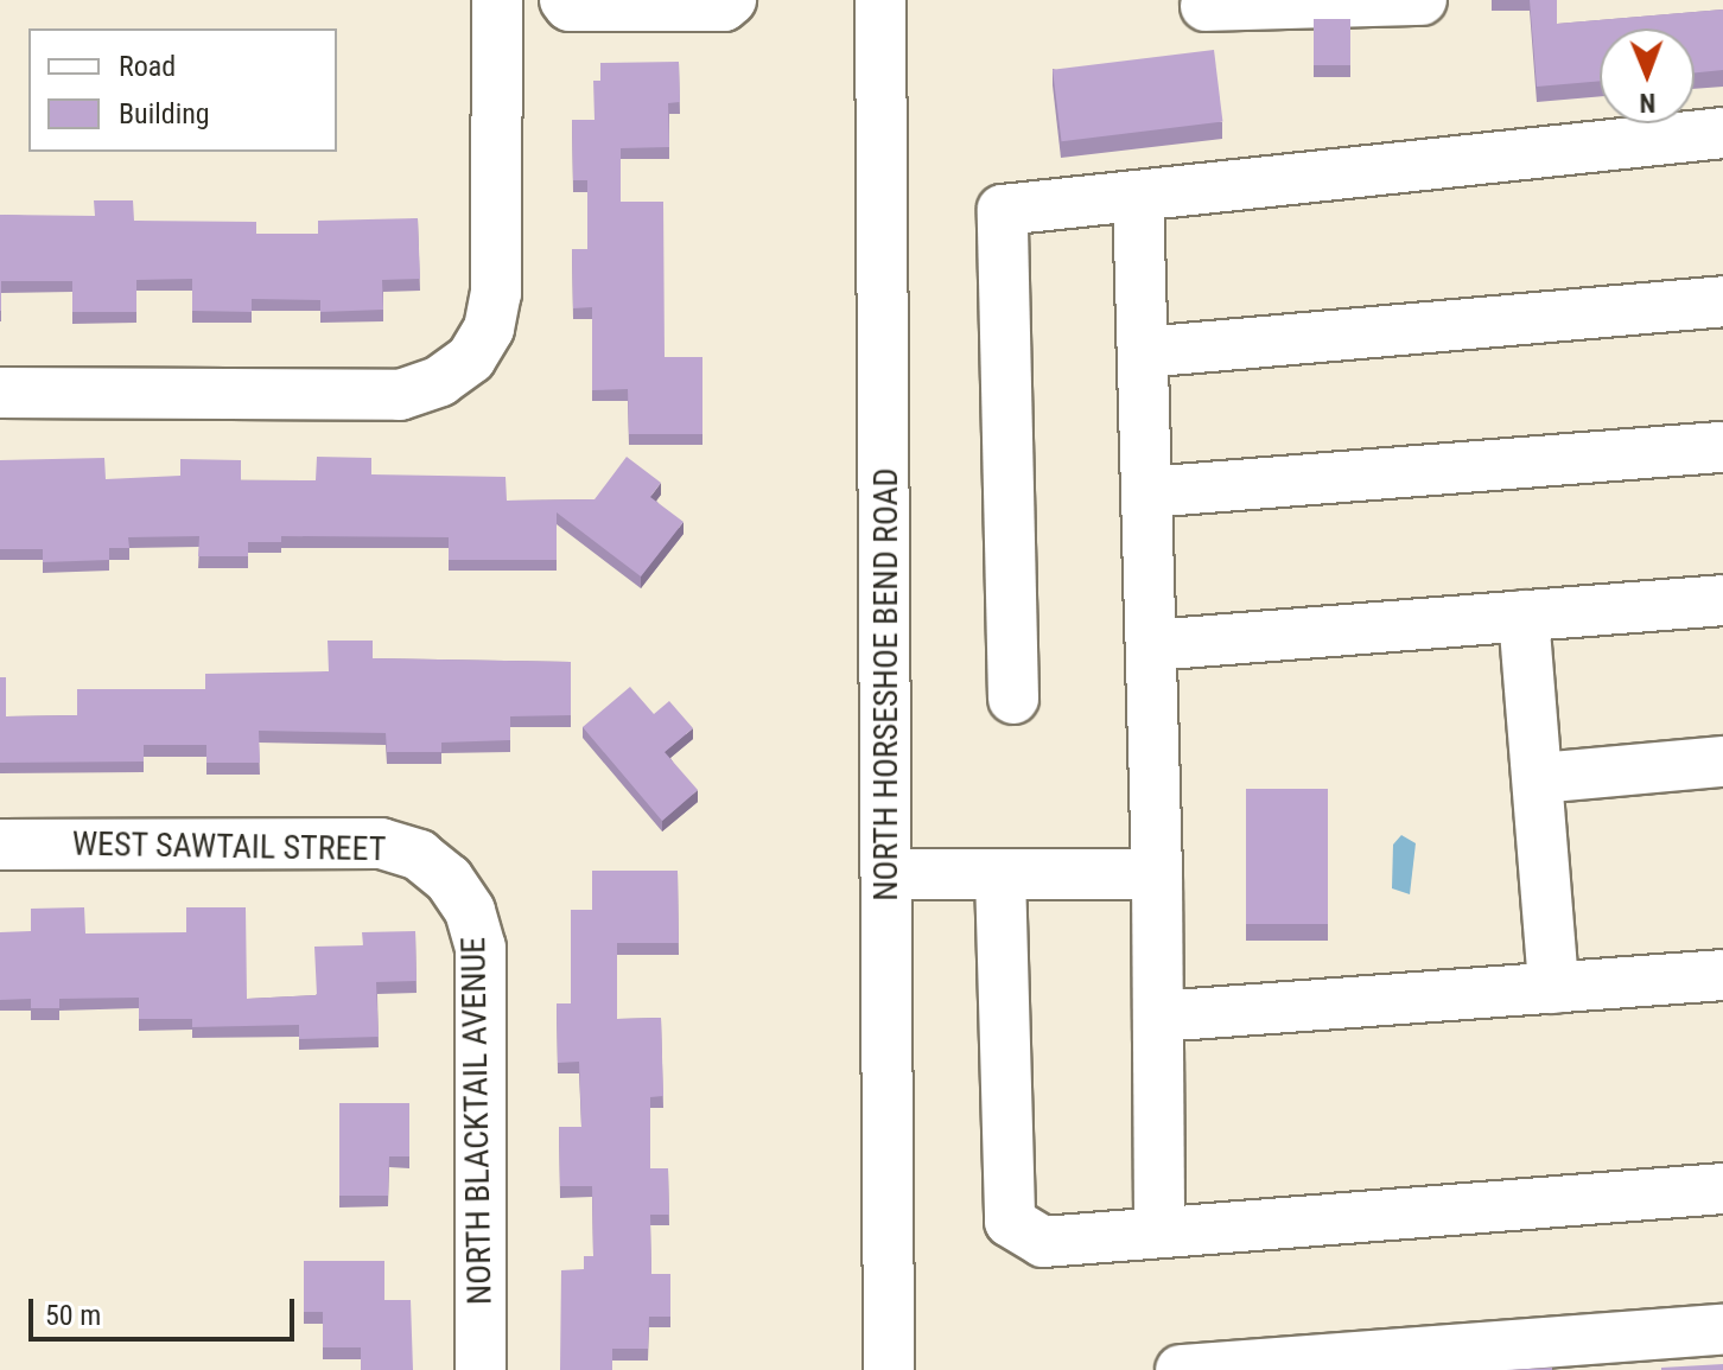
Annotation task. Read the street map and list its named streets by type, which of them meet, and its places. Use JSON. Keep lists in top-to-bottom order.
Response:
{
  "streets": {
    "street": ["NORTH HORSESHOE BEND ROAD", "WEST SAWTAIL STREET", "NORTH BLACKTAIL AVENUE"]
  },
  "crossings": [
    ["WEST SAWTAIL STREET", "NORTH BLACKTAIL AVENUE"]
  ],
  "legend": ["Road", "Building"],
  "scale_bar": "50 m",
  "north": "bottom"
}
